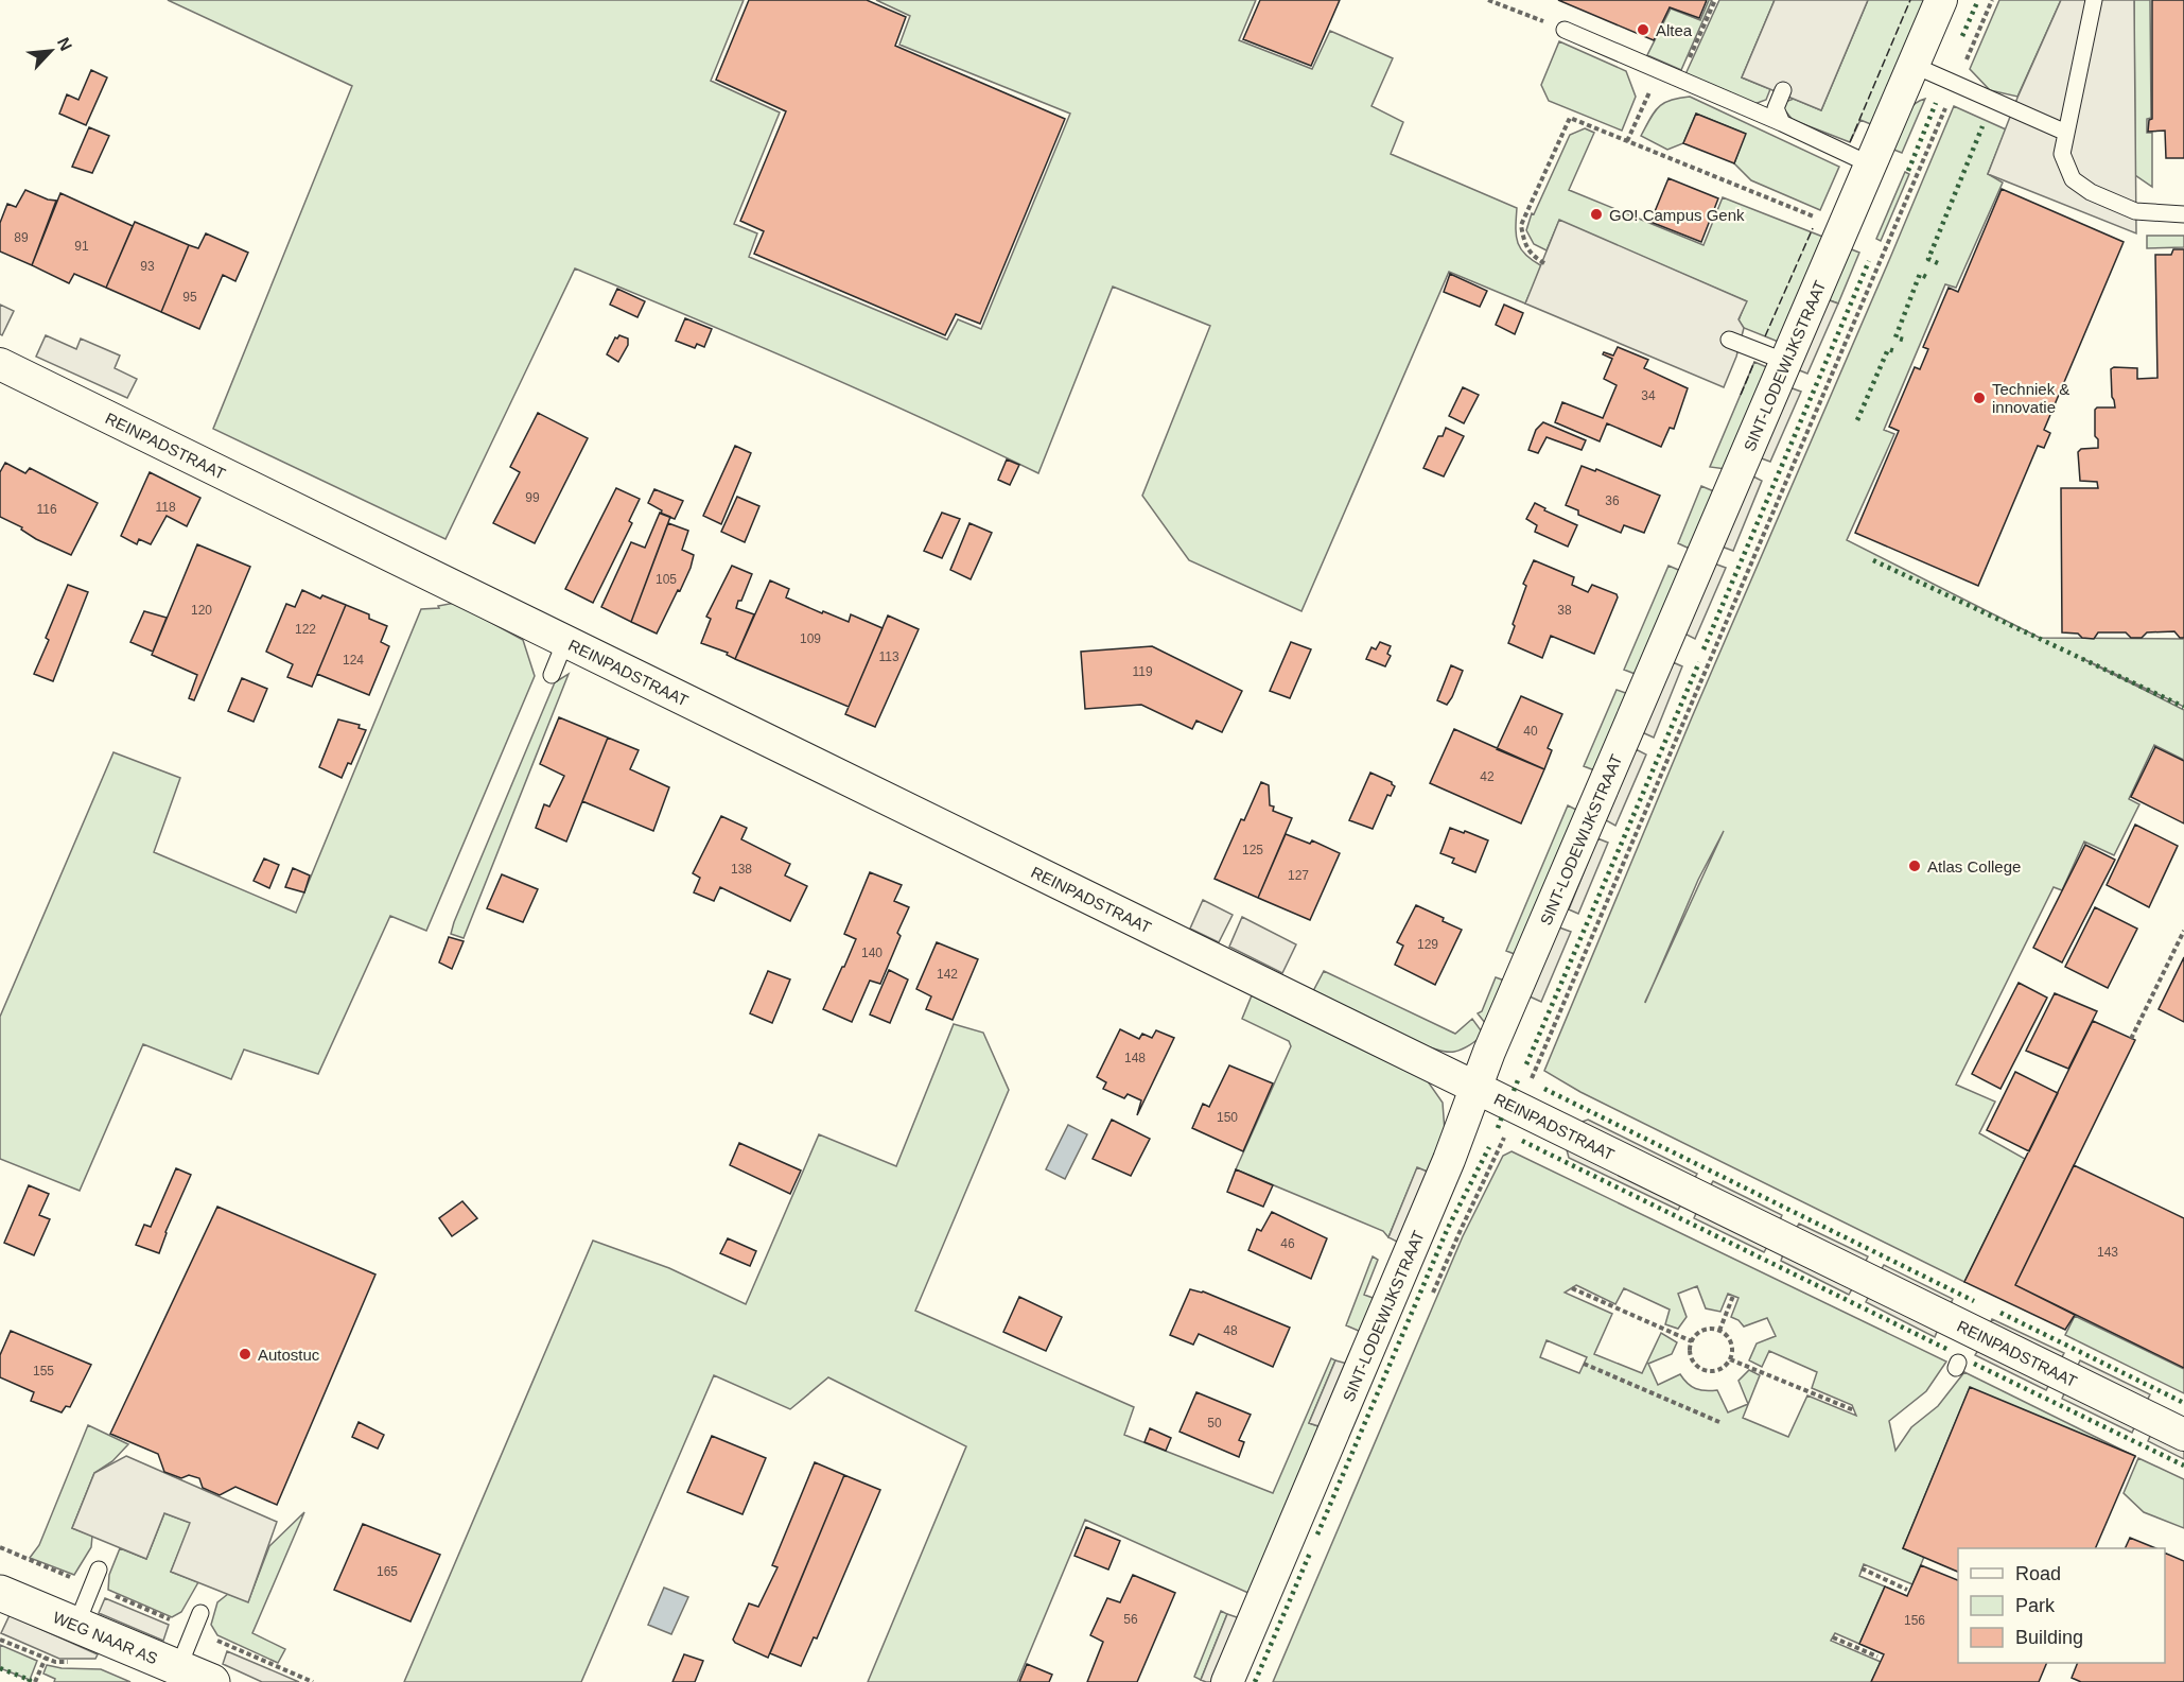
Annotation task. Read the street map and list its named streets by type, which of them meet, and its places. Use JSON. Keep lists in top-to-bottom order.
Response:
{
  "streets": {
    "main road": ["WEG NAAR AS"],
    "street": ["SINT-LODEWIJKSTRAAT", "REINPADSTRAAT"]
  },
  "crossings": [
    ["SINT-LODEWIJKSTRAAT", "REINPADSTRAAT"]
  ],
  "places": [
    "Altea",
    "GO! Campus Genk",
    "Techniek & innovatie",
    "Atlas College",
    "Autostuc"
  ],
  "house_numbers": [
    "89",
    "91",
    "93",
    "95",
    "34",
    "99",
    "36",
    "118",
    "116",
    "105",
    "120",
    "38",
    "122",
    "109",
    "113",
    "124",
    "119",
    "40",
    "42",
    "125",
    "138",
    "127",
    "129",
    "140",
    "142",
    "148",
    "150",
    "46",
    "143",
    "48",
    "155",
    "50",
    "165",
    "56",
    "156"
  ],
  "legend": ["Road", "Park", "Building"],
  "north": "top right"
}
